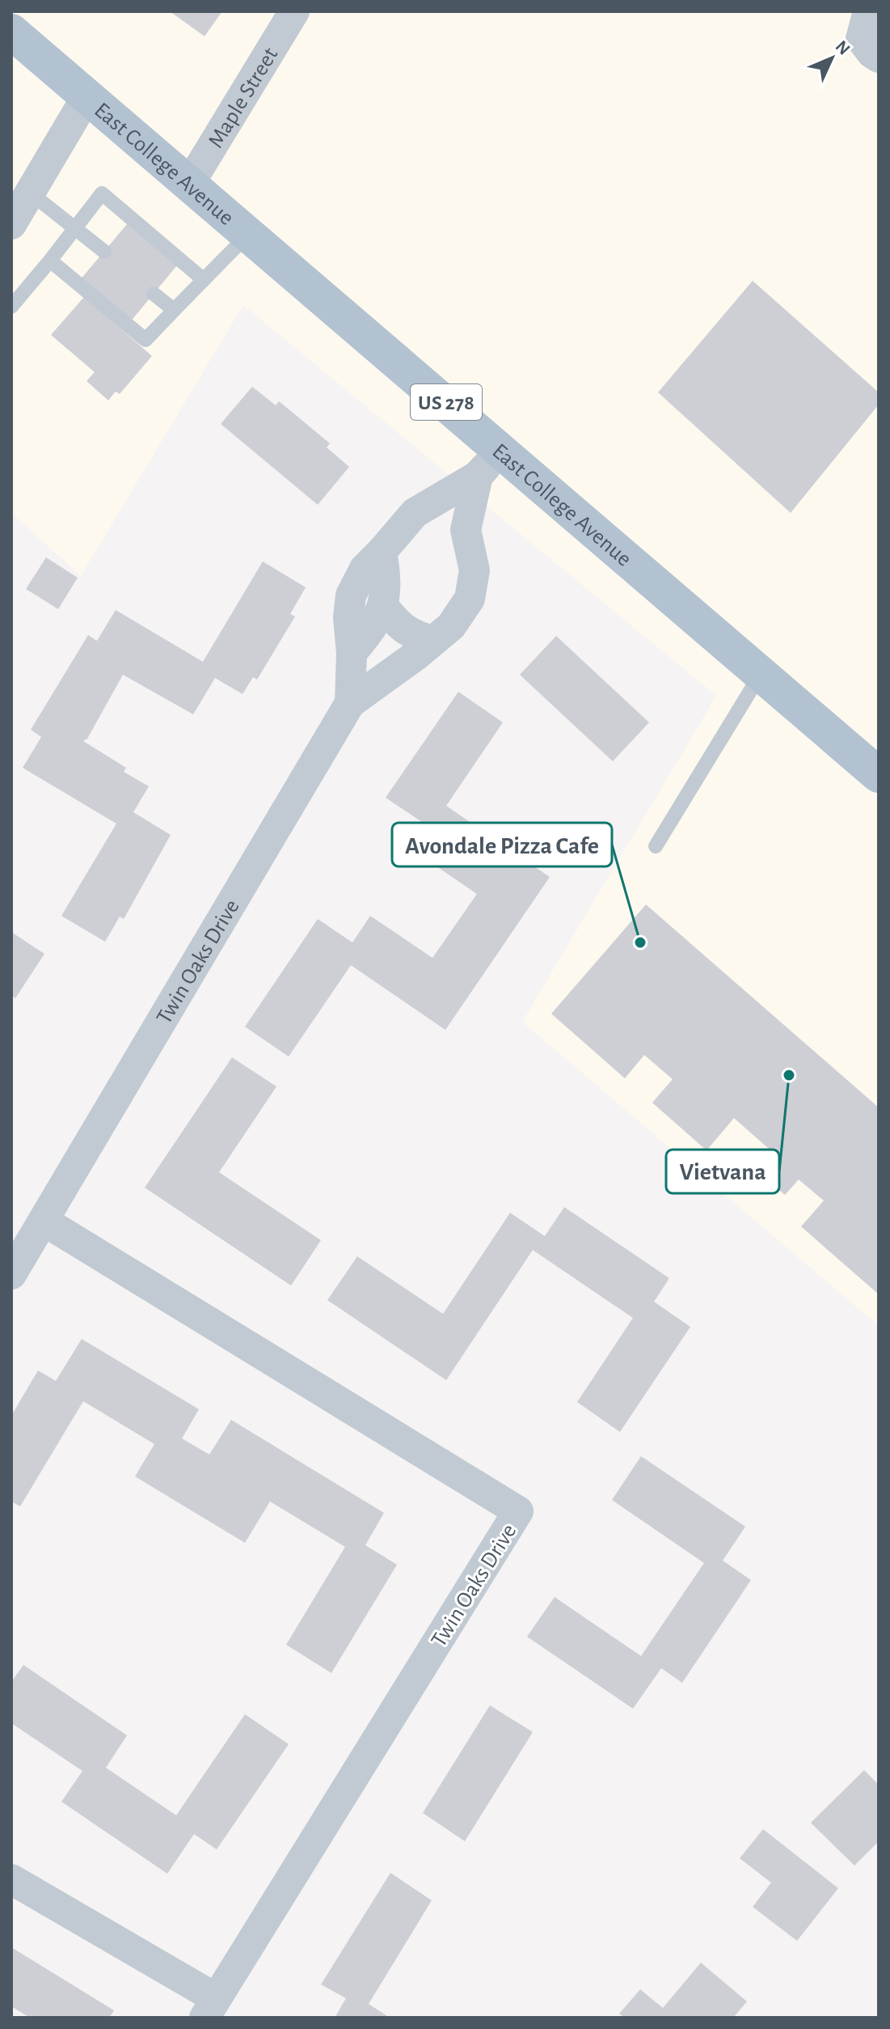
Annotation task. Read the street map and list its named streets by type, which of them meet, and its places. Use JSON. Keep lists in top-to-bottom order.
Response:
{
  "streets": {
    "main road": ["East College Avenue", "US 278"],
    "street": ["Maple Street", "Twin Oaks Drive"]
  },
  "crossings": [
    ["Maple Street", "East College Avenue"],
    ["East College Avenue", "Twin Oaks Drive"]
  ],
  "places": ["Avondale Pizza Cafe", "Vietvana"],
  "north": "top right"
}
